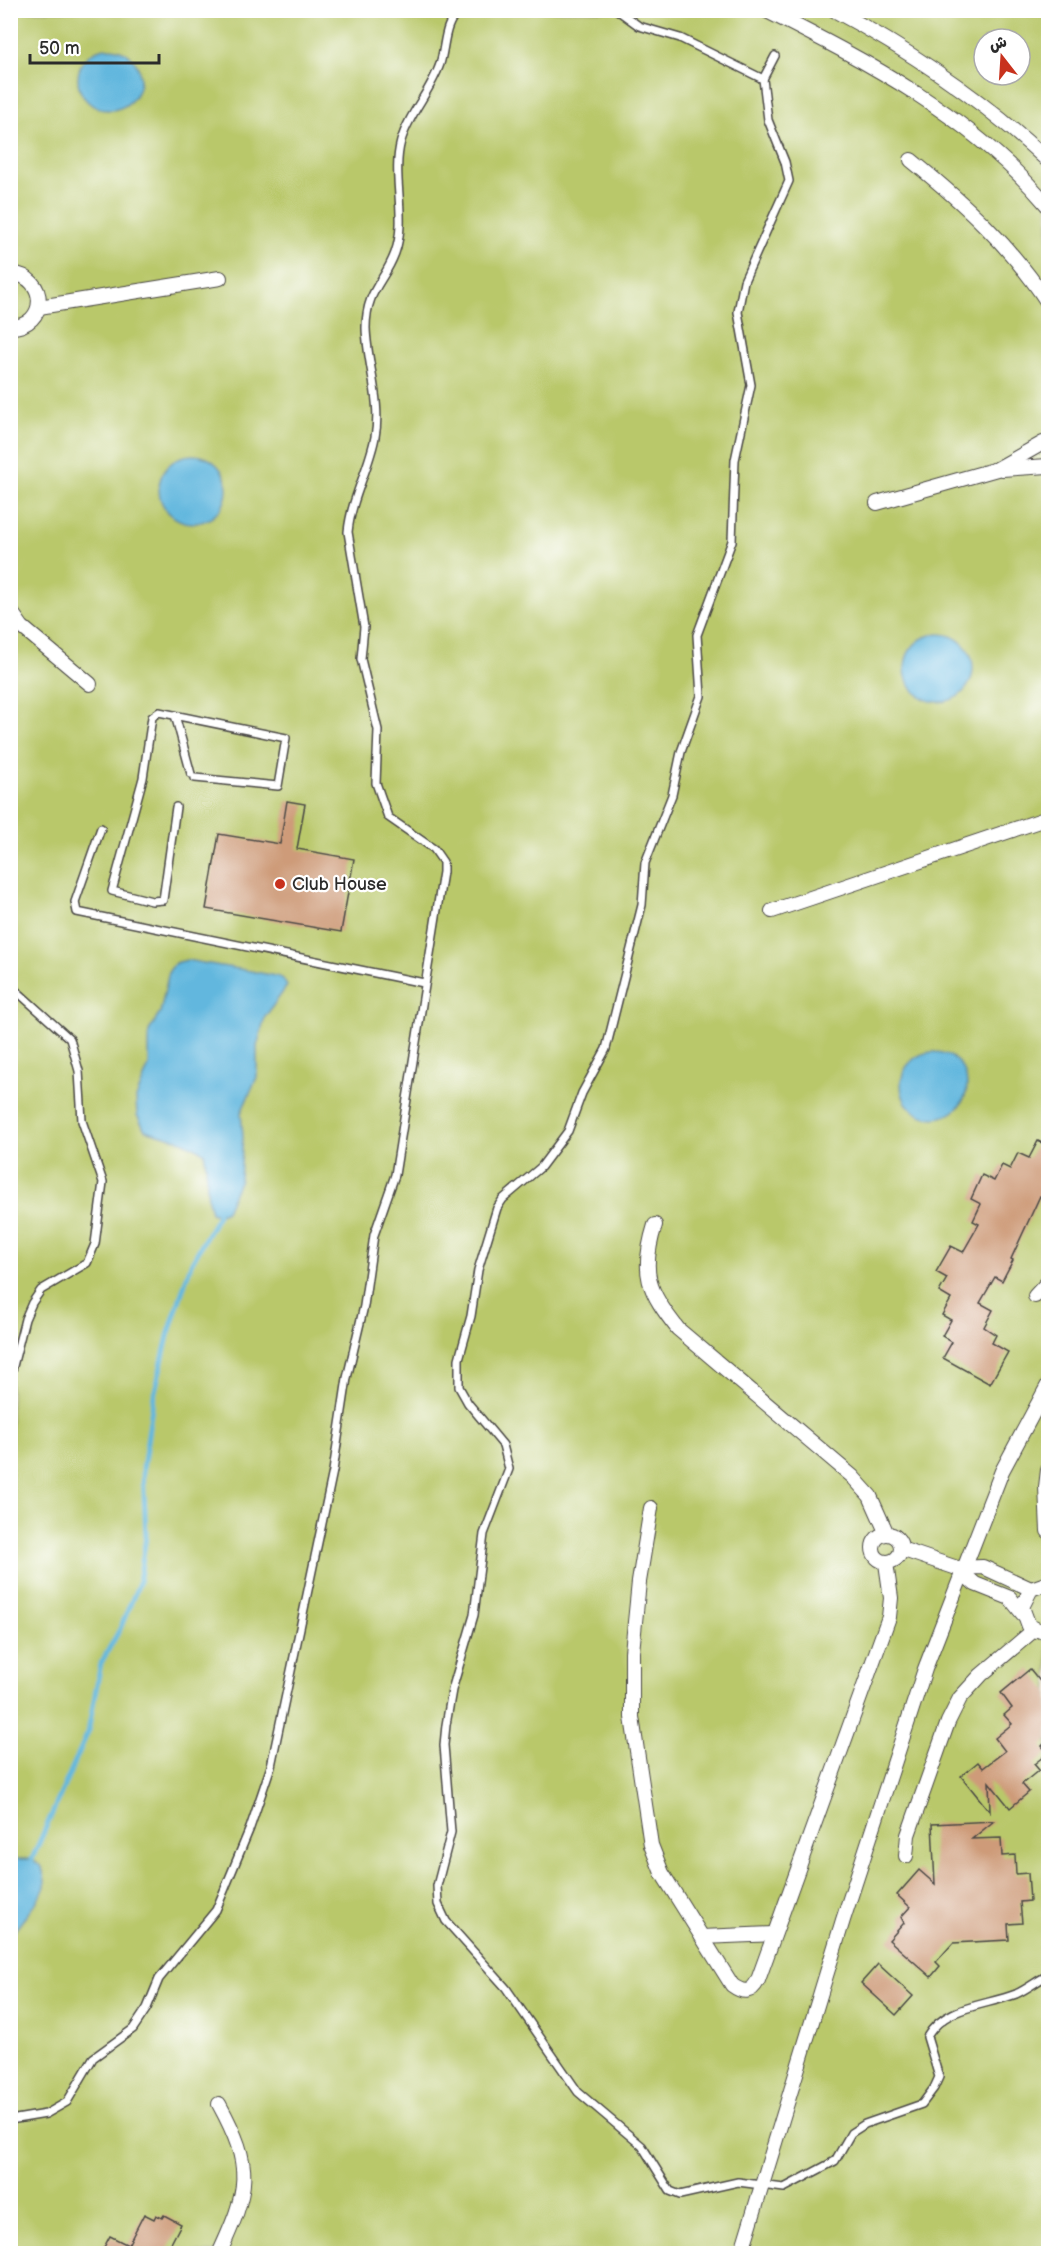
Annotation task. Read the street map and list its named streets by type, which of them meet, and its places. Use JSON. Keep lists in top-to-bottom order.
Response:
{
  "places": ["Club House"],
  "scale_bar": "50 m",
  "north": "top"
}
